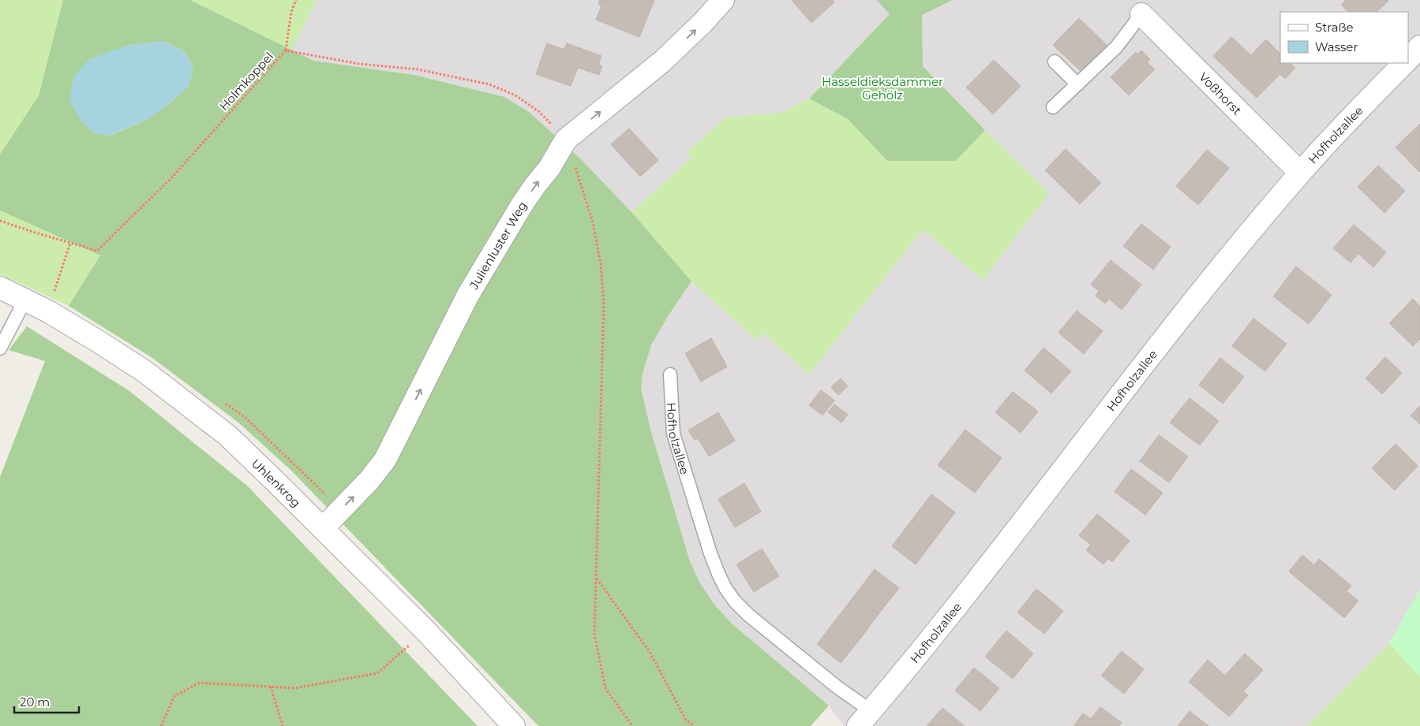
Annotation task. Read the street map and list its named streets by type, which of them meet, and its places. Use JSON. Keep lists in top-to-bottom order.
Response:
{
  "streets": {
    "street": [
      "Voßhorst",
      "Hofholzallee",
      "Julienluster Weg",
      "Uhlenkrog"
    ],
    "path": ["Holmkoppel"]
  },
  "crossings": [
    ["Holmkoppel", "Julienluster Weg"],
    ["Voßhorst", "Hofholzallee"],
    ["Julienluster Weg", "Uhlenkrog"]
  ],
  "one_way": ["Julienluster Weg"],
  "parks": ["Hasseldieksdammer Gehölz"],
  "legend": ["Straße", "Wasser"],
  "scale_bar": "20 m"
}
